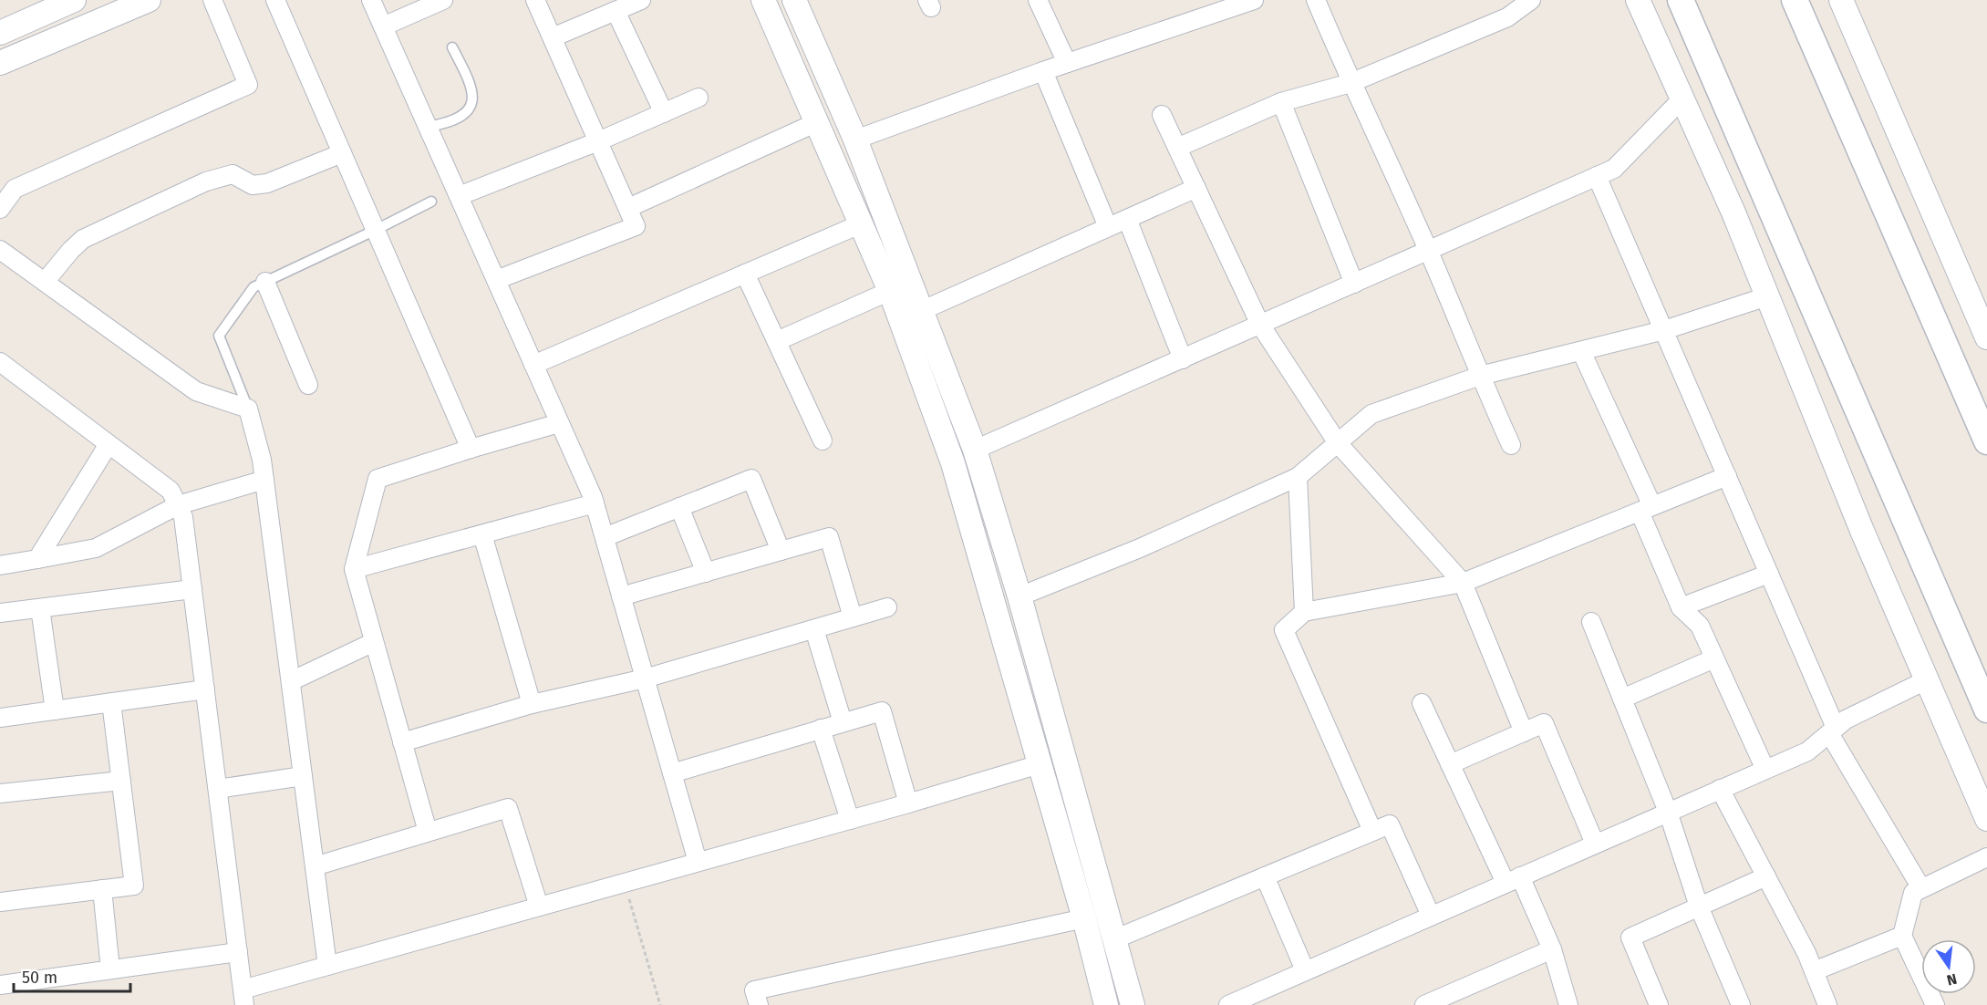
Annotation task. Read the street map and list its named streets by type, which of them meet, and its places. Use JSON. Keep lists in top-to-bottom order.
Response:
{
  "scale_bar": "50 m",
  "north": "bottom"
}
